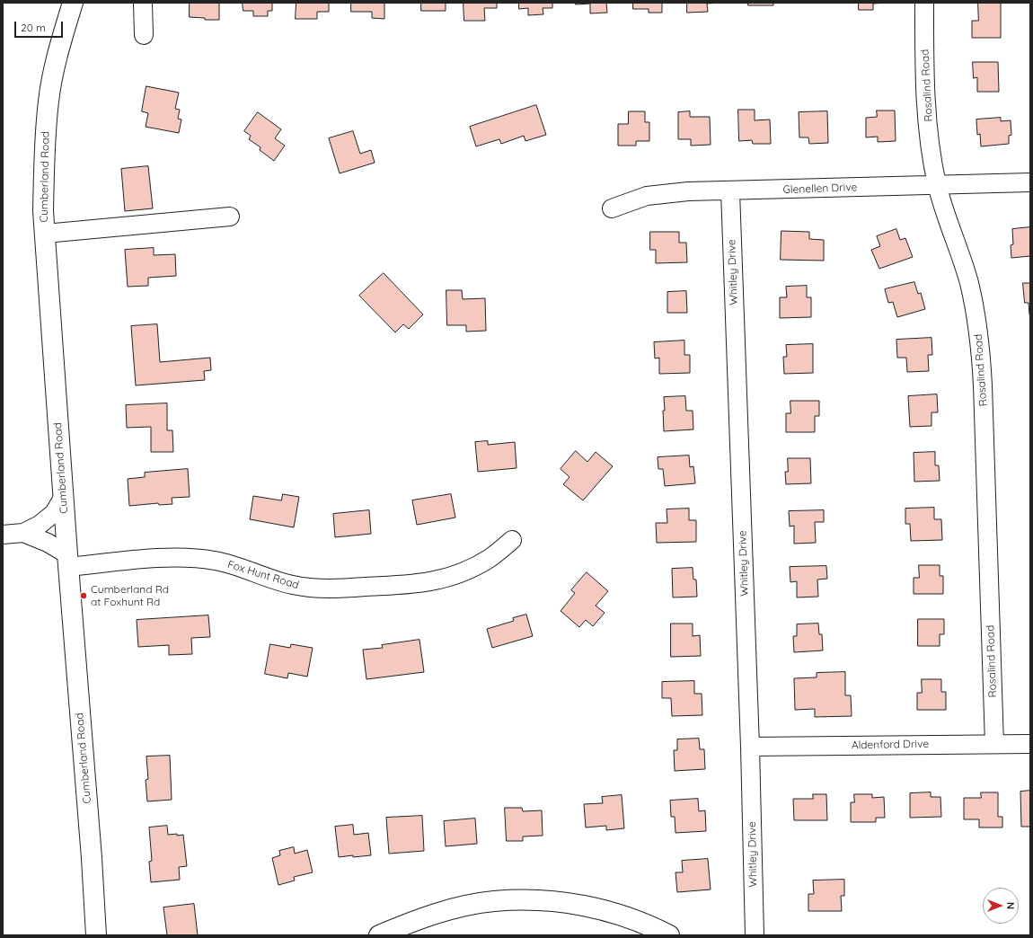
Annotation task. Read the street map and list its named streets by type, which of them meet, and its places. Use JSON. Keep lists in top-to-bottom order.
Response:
{
  "streets": {
    "main road": ["Cumberland Road"],
    "street": [
      "Rosalind Road",
      "Glenellen Drive",
      "Whitley Drive",
      "Fox Hunt Road",
      "Aldenford Drive"
    ]
  },
  "crossings": [
    ["Rosalind Road", "Glenellen Drive"],
    ["Rosalind Road", "Aldenford Drive"],
    ["Cumberland Road", "Fox Hunt Road"],
    ["Glenellen Drive", "Whitley Drive"],
    ["Whitley Drive", "Aldenford Drive"]
  ],
  "places": ["Cumberland Rd at Foxhunt Rd"],
  "scale_bar": "20 m",
  "north": "right"
}
